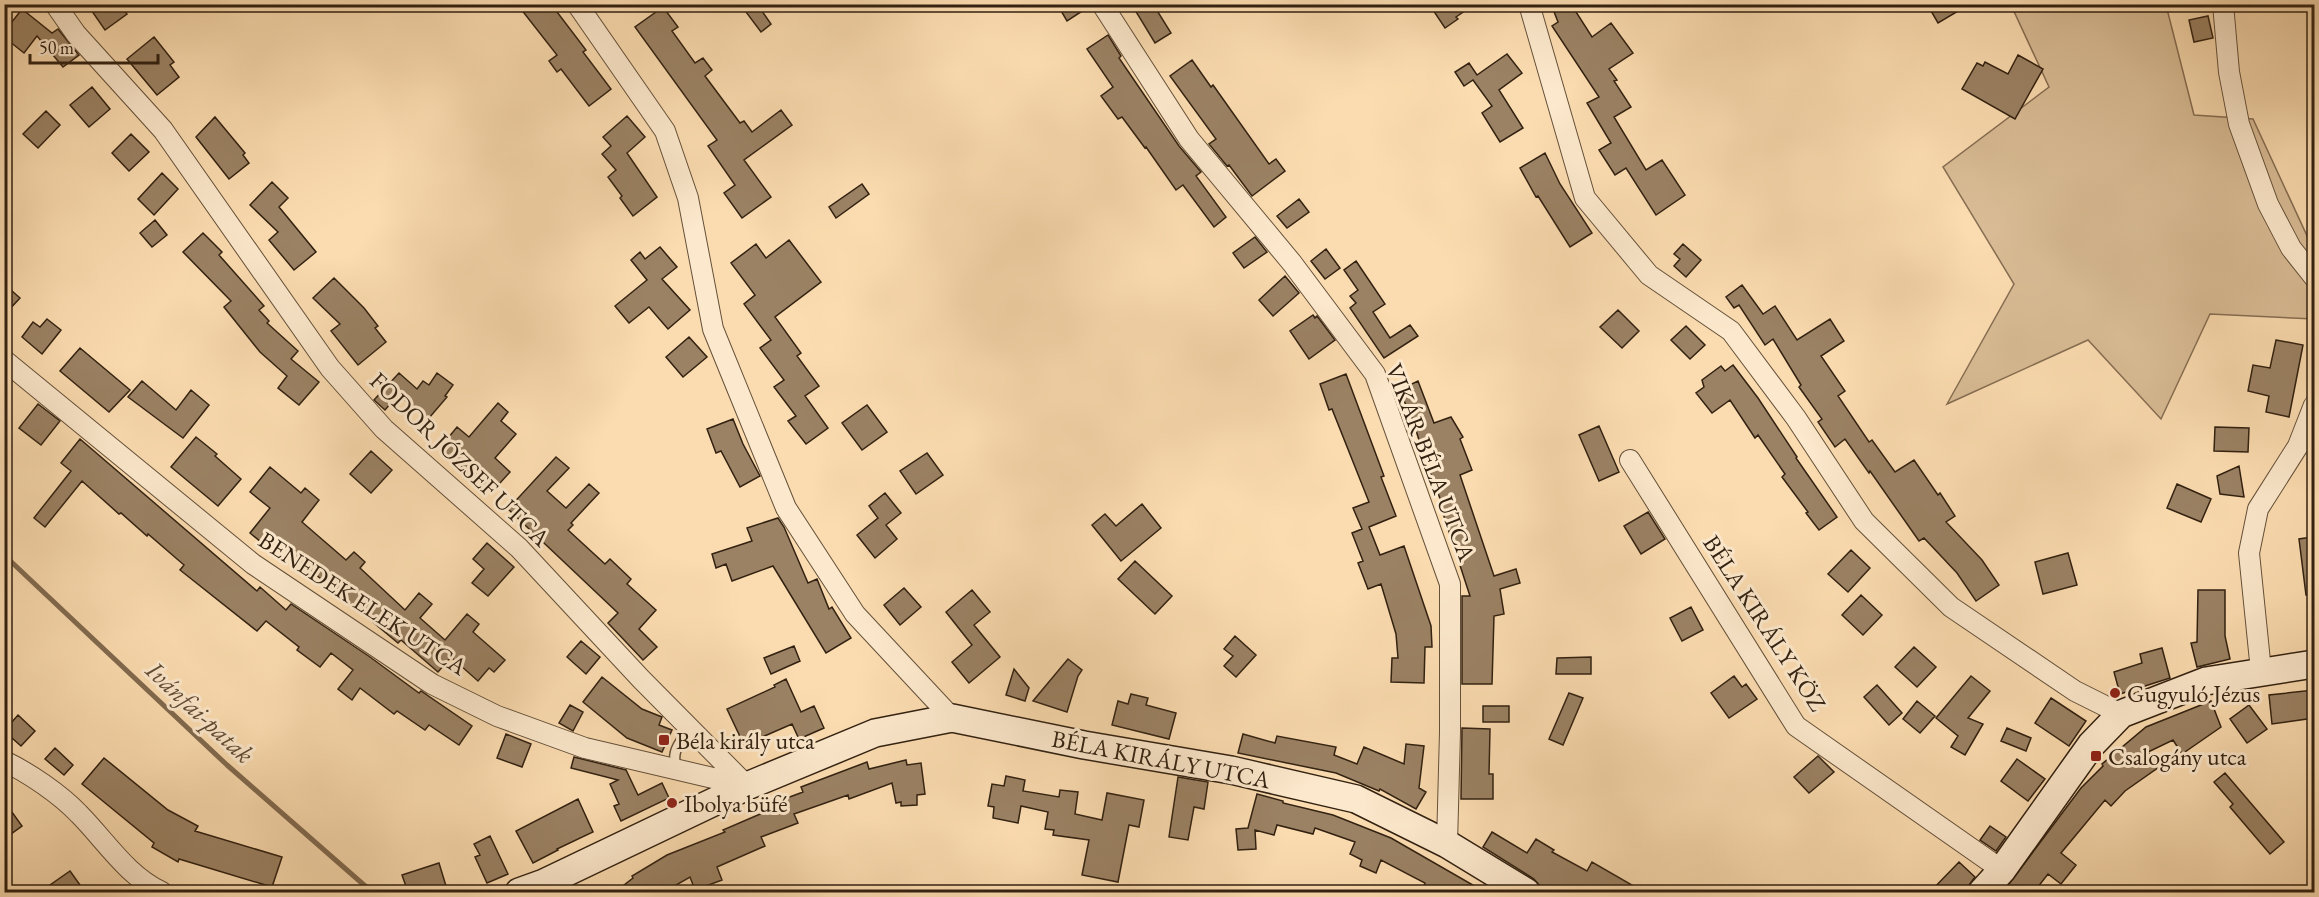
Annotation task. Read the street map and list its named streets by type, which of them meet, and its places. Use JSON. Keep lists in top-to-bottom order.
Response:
{
  "streets": {
    "street": [
      "FODOR JÓZSEF UTCA",
      "VIKÁR BÉLA UTCA",
      "BENEDEK ELEK UTCA",
      "BÉLA KIRÁLY KÖZ",
      "BÉLA KIRÁLY UTCA"
    ]
  },
  "crossings": [
    ["FODOR JÓZSEF UTCA", "BENEDEK ELEK UTCA"],
    ["FODOR JÓZSEF UTCA", "BÉLA KIRÁLY UTCA"],
    ["VIKÁR BÉLA UTCA", "BÉLA KIRÁLY UTCA"],
    ["BENEDEK ELEK UTCA", "BÉLA KIRÁLY UTCA"]
  ],
  "water": ["Ivánfai-patak"],
  "places": {
    "other": ["Gugyuló Jézus", "Ibolya büfé"],
    "transit": ["Béla király utca", "Csalogány utca"]
  },
  "scale_bar": "50 m"
}
